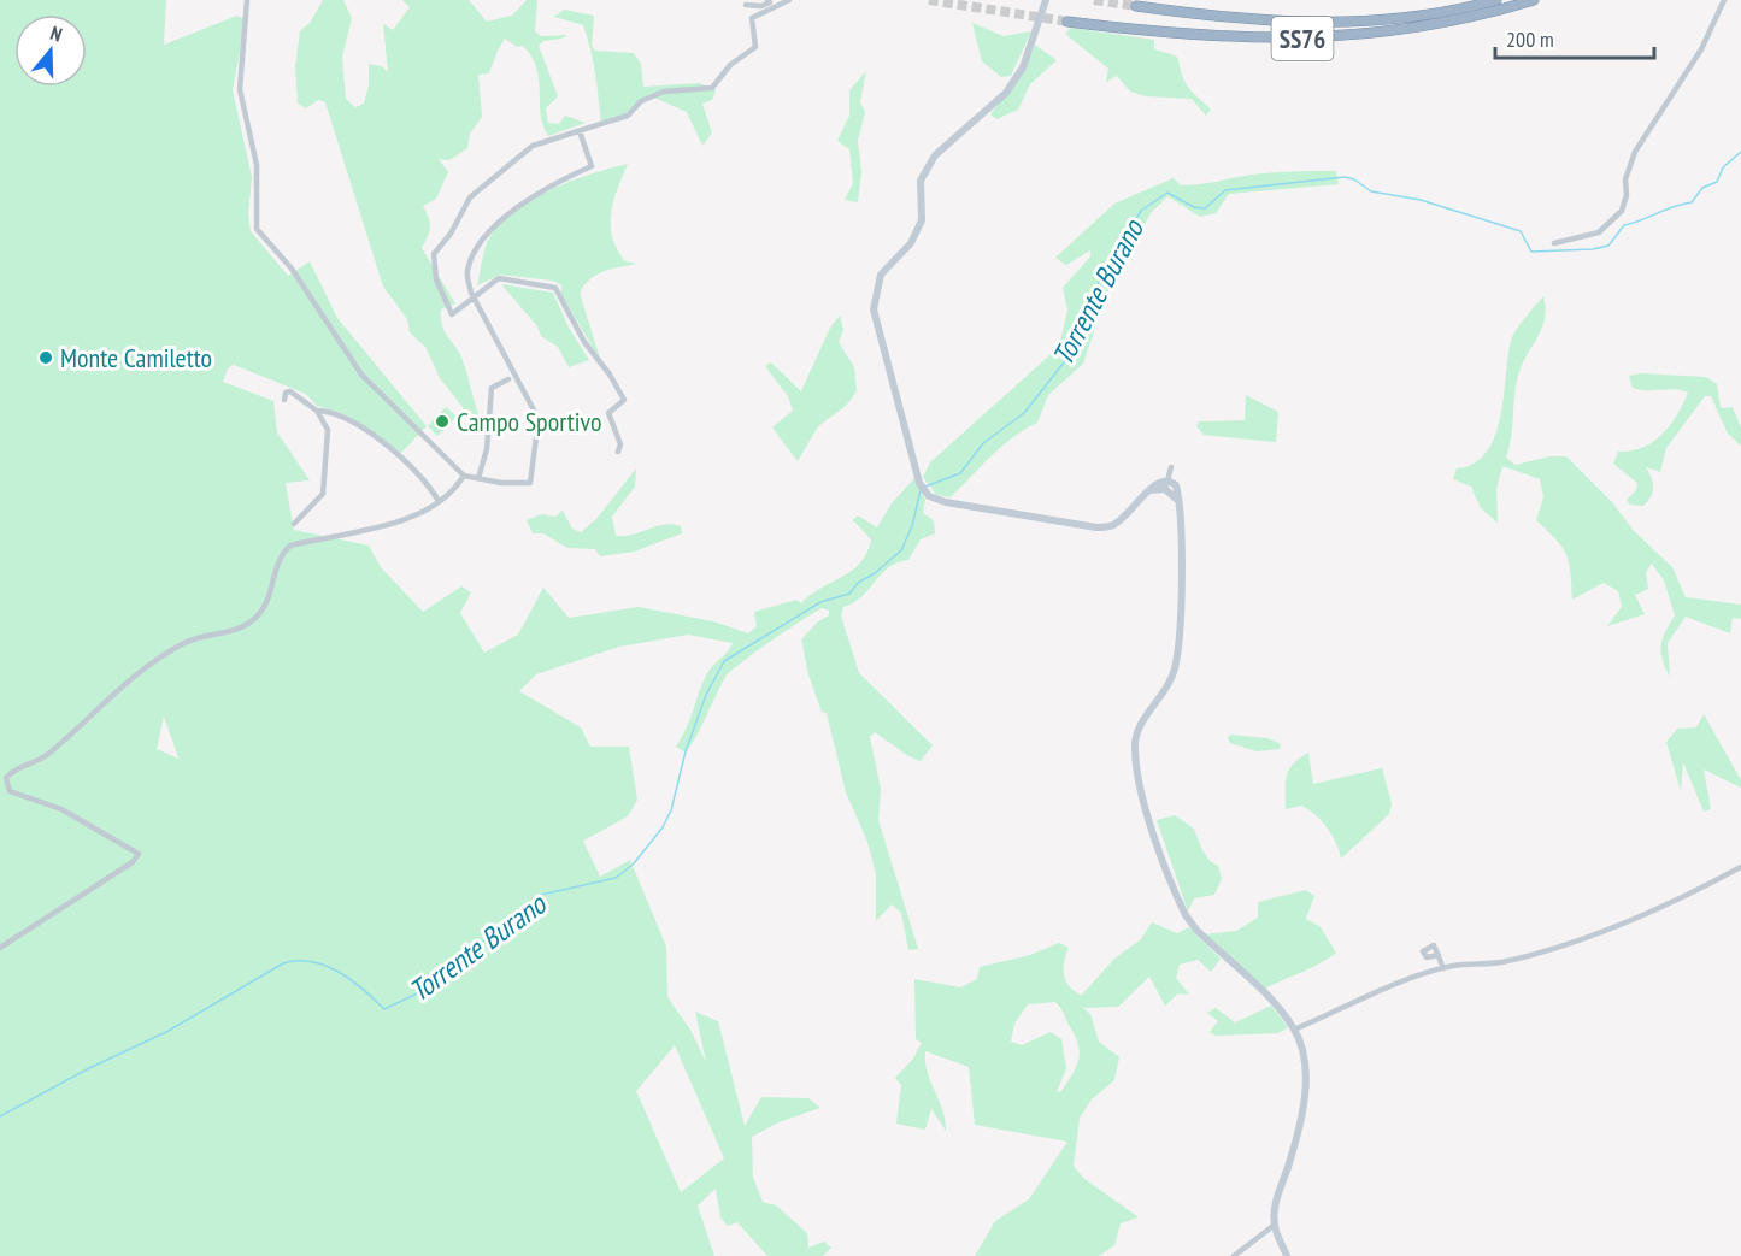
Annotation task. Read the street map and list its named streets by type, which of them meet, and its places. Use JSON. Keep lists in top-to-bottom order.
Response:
{
  "streets": {
    "highway": ["SS76"]
  },
  "water": ["Torrente Burano"],
  "places": ["Monte Camiletto", "Campo Sportivo"],
  "scale_bar": "200 m",
  "north": "top"
}
